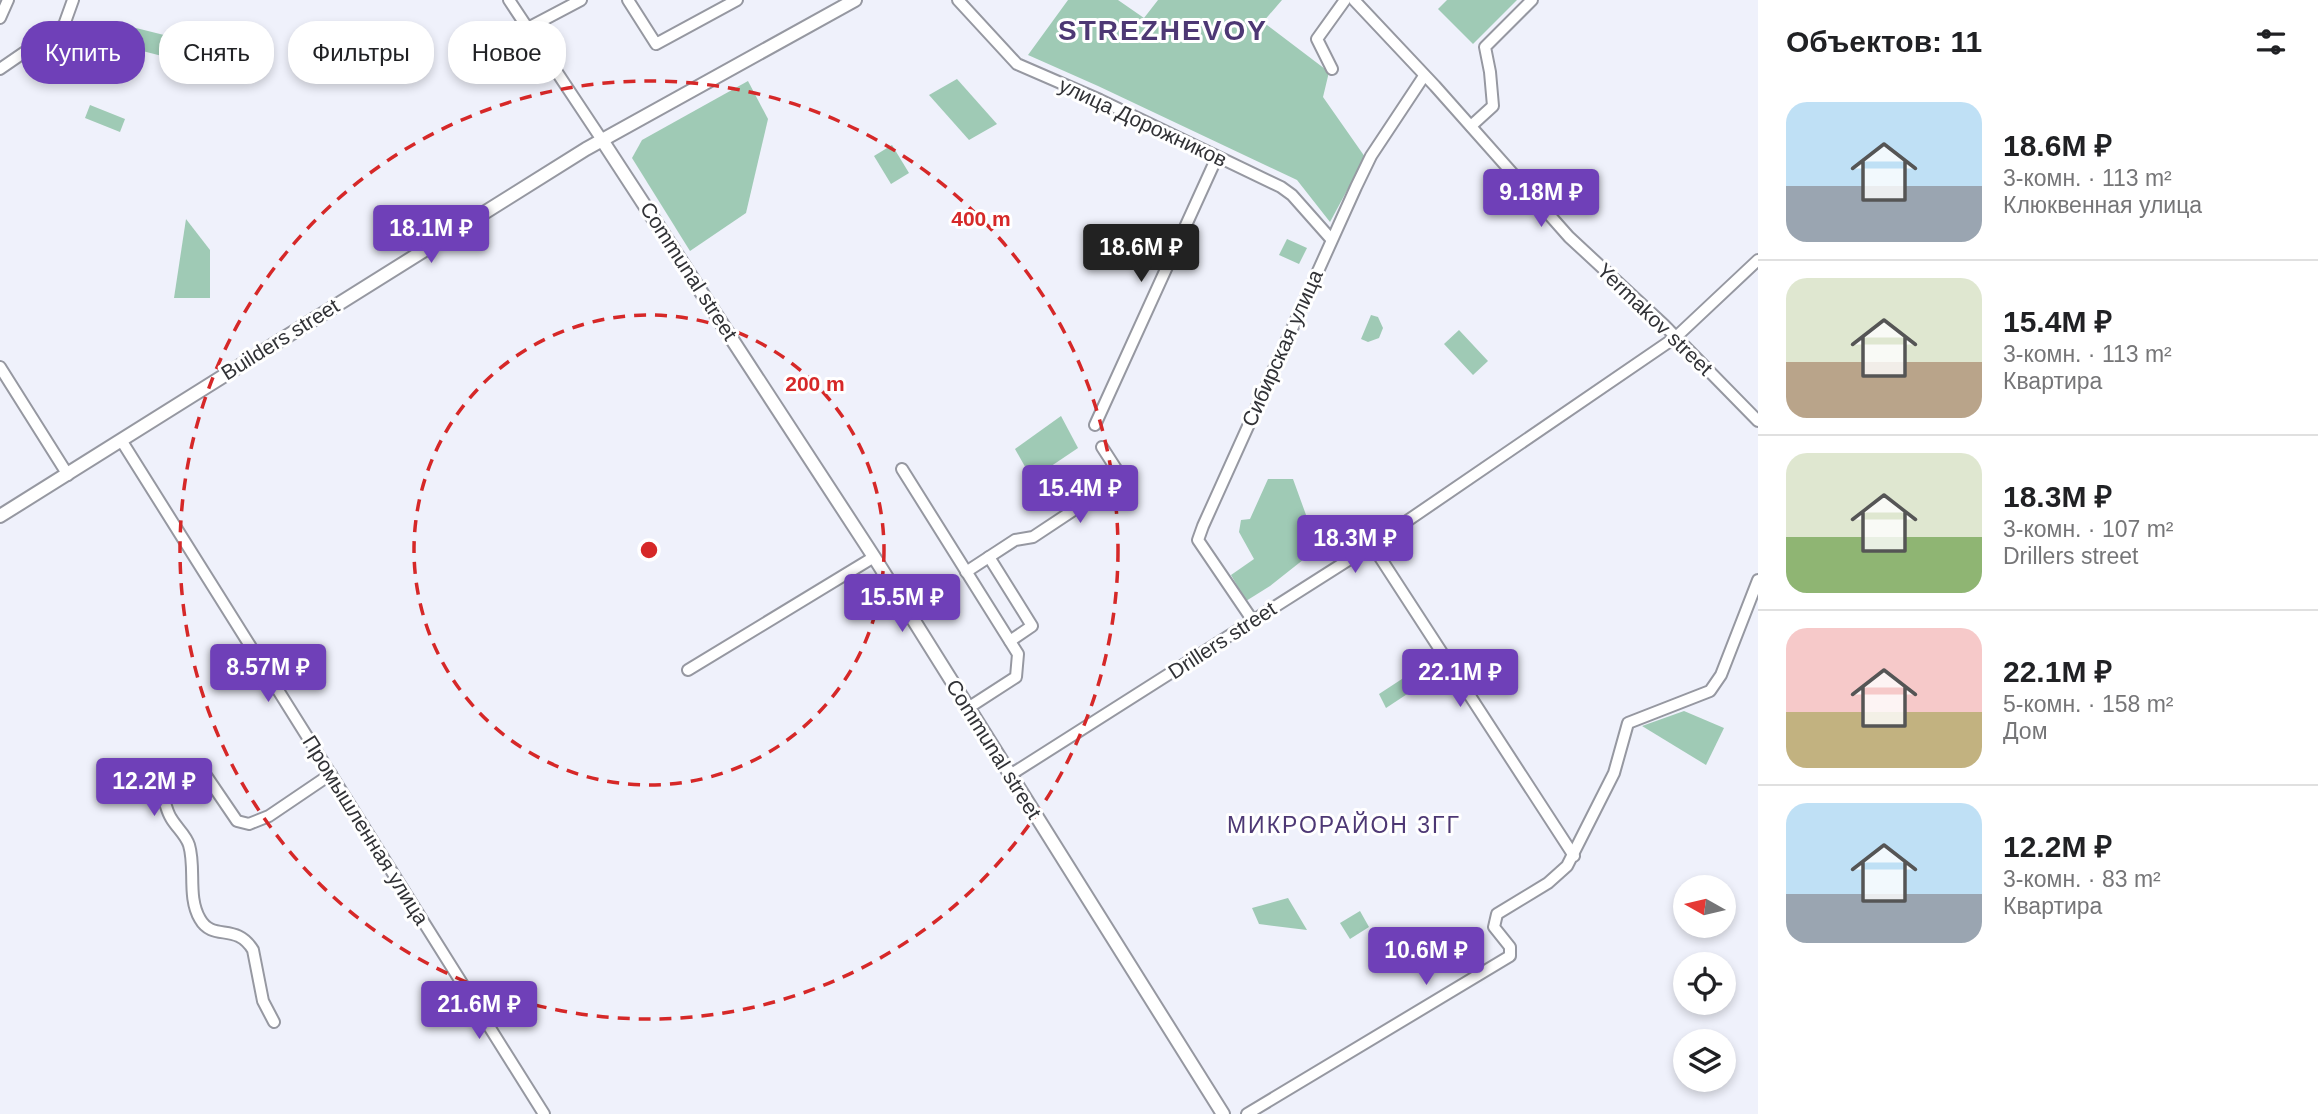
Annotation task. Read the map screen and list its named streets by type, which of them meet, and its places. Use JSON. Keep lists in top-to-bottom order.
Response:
{
  "streets": {
    "main road": ["Communal street", "Builders street"],
    "street": [
      "улица Дорожников",
      "Yermakov street",
      "Сибирская улица",
      "Drillers street",
      "Промышленная улица"
    ]
  },
  "crossings": [
    ["улица Дорожников", "Сибирская улица"],
    ["Communal street", "Builders street"],
    ["Communal street", "Drillers street"],
    ["Yermakov street", "Сибирская улица"],
    ["Yermakov street", "Drillers street"],
    ["Builders street", "Промышленная улица"],
    ["Сибирская улица", "Drillers street"]
  ],
  "districts": ["STREZHEVOY", "МИКРОРАЙОН 3ГГ"],
  "north": "left",
  "page": {
    "heading": "Объектов: 11",
    "chip": [
      "Купить",
      "Снять",
      "Фильтры",
      "Новое"
    ],
    "list": [
      {
        "name": "18.6M ₽",
        "note": "3-комн. · 113 m² · Клюквенная улица"
      },
      {
        "name": "15.4M ₽",
        "note": "3-комн. · 113 m² · Квартира"
      },
      {
        "name": "18.3M ₽",
        "note": "3-комн. · 107 m² · Drillers street"
      },
      {
        "name": "22.1M ₽",
        "note": "5-комн. · 158 m² · Дом"
      },
      {
        "name": "12.2M ₽",
        "note": "3-комн. · 83 m² · Квартира"
      }
    ],
    "price": [
      "9.18M ₽",
      "18.1M ₽",
      "18.6M ₽",
      "15.4M ₽",
      "18.3M ₽",
      "15.5M ₽",
      "8.57M ₽",
      "22.1M ₽",
      "12.2M ₽",
      "10.6M ₽",
      "21.6M ₽"
    ]
  },
  "rings": ["400 m", "200 m"]
}
